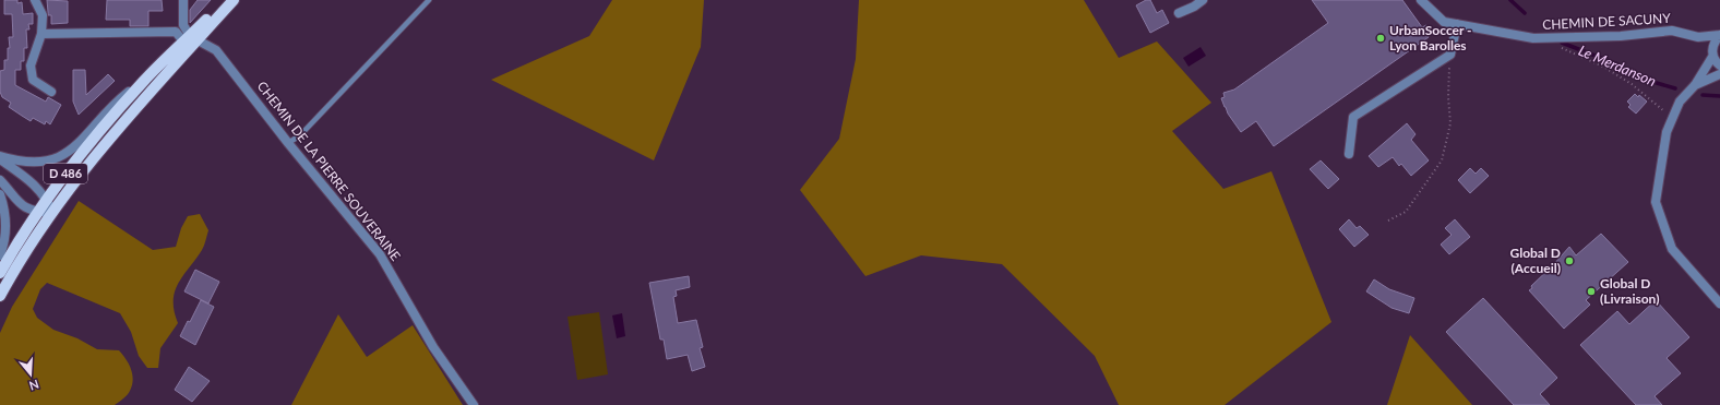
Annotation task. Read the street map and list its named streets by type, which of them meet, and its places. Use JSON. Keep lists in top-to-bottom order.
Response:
{
  "streets": {
    "main road": ["D 486"],
    "street": ["CHEMIN DE SACUNY", "CHEMIN DE LA PIERRE SOUVERAINE"]
  },
  "crossings": [
    ["CHEMIN DE LA PIERRE SOUVERAINE", "D 486"]
  ],
  "water": ["Le Merdanson"],
  "places": ["UrbanSoccer - Lyon Barolles", "Global D (Accueil)", "Global D (Livraison)"],
  "north": "bottom"
}
